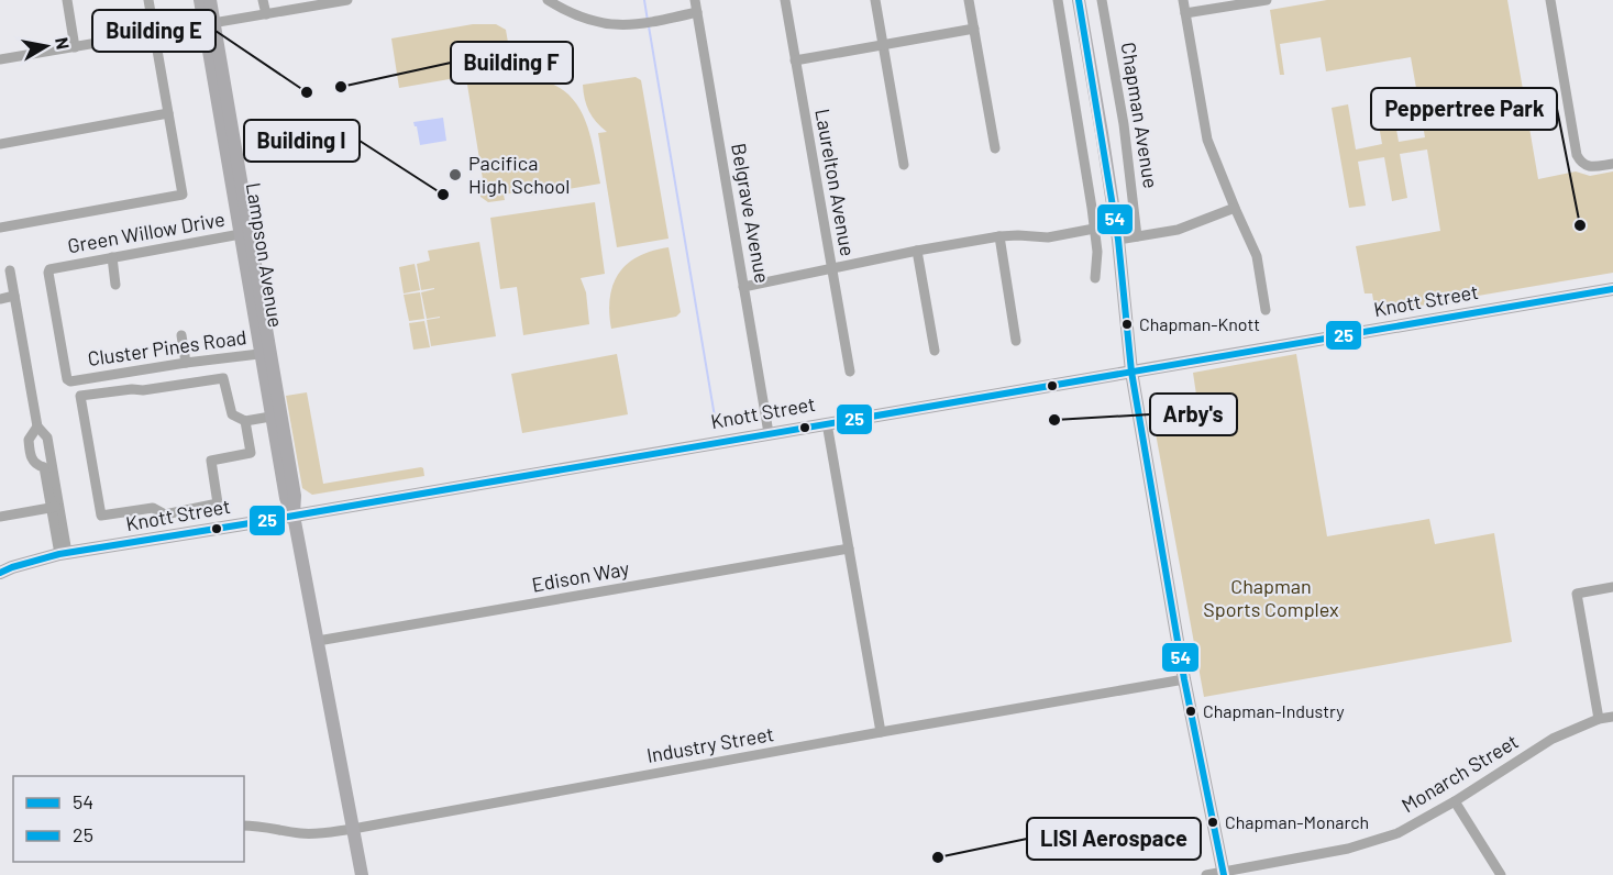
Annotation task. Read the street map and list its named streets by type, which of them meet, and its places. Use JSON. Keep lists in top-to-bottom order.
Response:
{
  "streets": {
    "main road": ["Lampson Avenue", "Knott Street"],
    "street": [
      "Chapman Avenue",
      "Laurelton Avenue",
      "Belgrave Avenue",
      "Green Willow Drive",
      "Cluster Pines Road",
      "Edison Way",
      "Industry Street",
      "Monarch Street"
    ]
  },
  "crossings": [
    ["Belgrave Avenue", "Knott Street"],
    ["Green Willow Drive", "Lampson Avenue"],
    ["Green Willow Drive", "Cluster Pines Road"],
    ["Lampson Avenue", "Knott Street"],
    ["Lampson Avenue", "Cluster Pines Road"],
    ["Lampson Avenue", "Edison Way"],
    ["Lampson Avenue", "Industry Street"]
  ],
  "parks": ["Chapman Sports Complex"],
  "places": [
    "Building F",
    "Building E",
    "Pacifica High School",
    "Building I",
    "Peppertree Park",
    "Chapman-Knott",
    "Arby's",
    "Chapman-Industry",
    "Chapman-Monarch",
    "LISI Aerospace"
  ],
  "lines": ["transit line 54", "transit line 25"],
  "legend": ["54", "25"],
  "north": "right"
}
